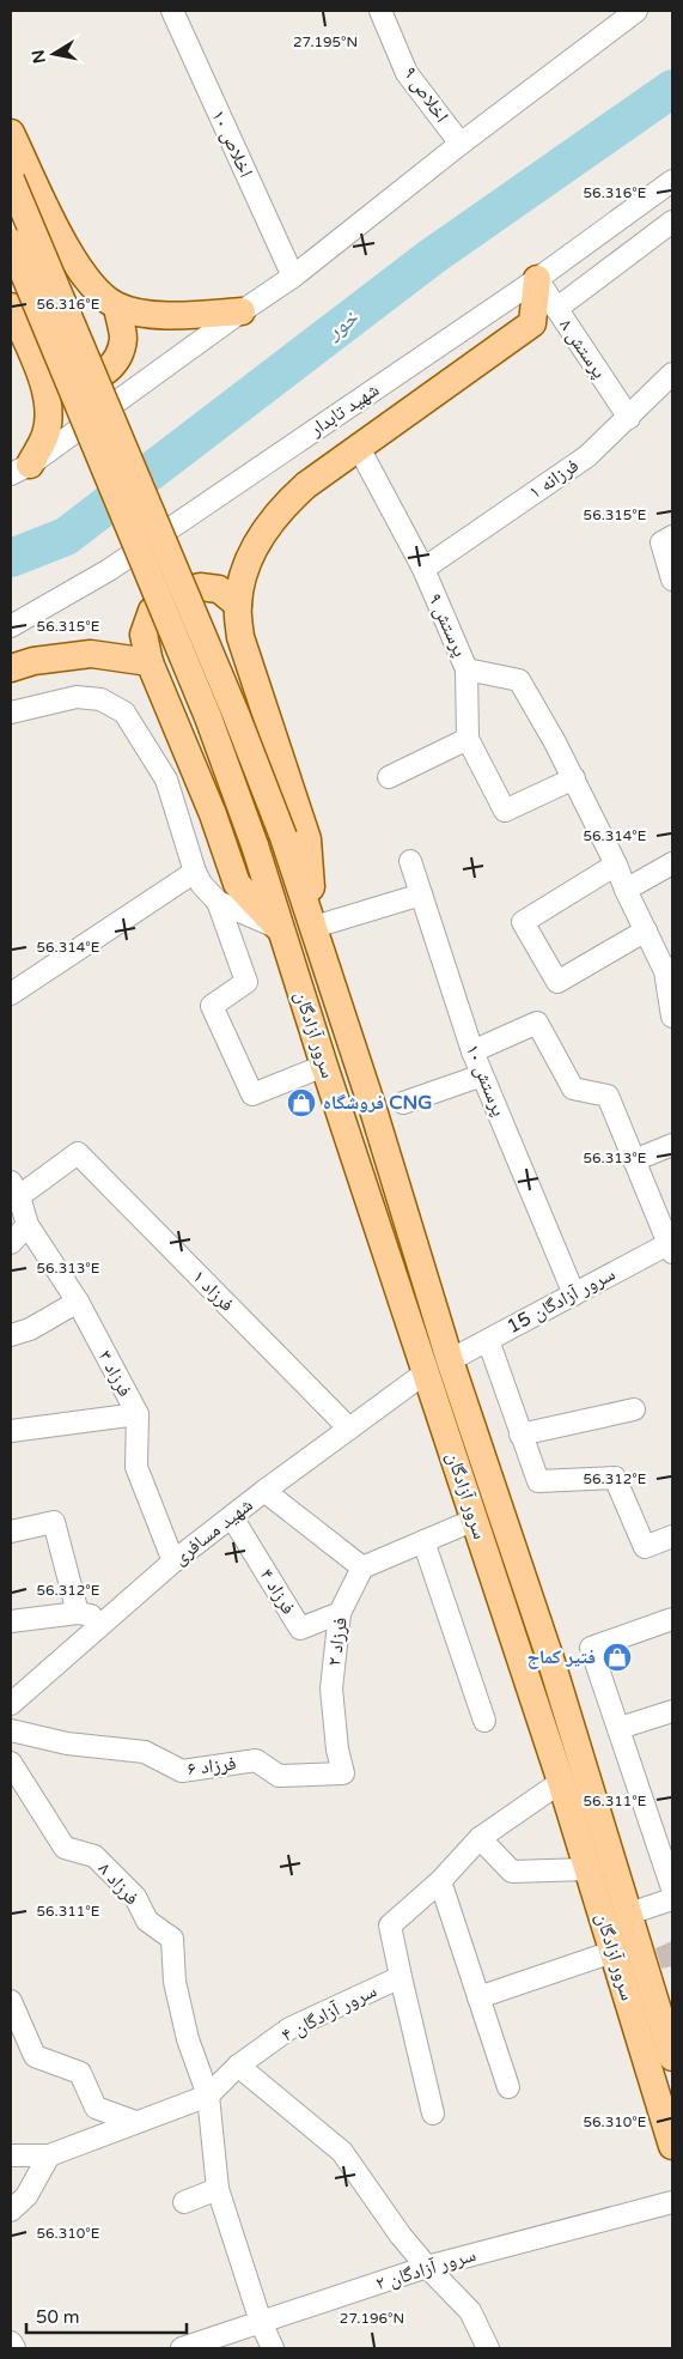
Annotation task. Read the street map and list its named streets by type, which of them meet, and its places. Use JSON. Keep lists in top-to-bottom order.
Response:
{
  "streets": {
    "main road": ["سرور آزادگان"],
    "street": [
      "اخلاص ۹",
      "اخلاص ۱۰",
      "پرستش ۸",
      "شهید تابدار",
      "فرزانه ۱",
      "پرستش ۹",
      "پرستش ۱۰",
      "فرزاد ۱",
      "سرور آزادگان 15",
      "فرزاد ۳",
      "شهید مسافری",
      "فرزاد ۴",
      "فرزاد ۲",
      "فرزاد ۶",
      "فرزاد ۸",
      "سرور آزادگان ۴",
      "سرور آزادگان ۲"
    ]
  },
  "crossings": [
    ["پرستش ۸", "شهید تابدار"],
    ["پرستش ۸", "فرزانه ۱"],
    ["فرزانه ۱", "پرستش ۹"],
    ["سرور آزادگان", "سرور آزادگان 15"],
    ["سرور آزادگان", "شهید مسافری"],
    ["سرور آزادگان", "سرور آزادگان ۴"],
    ["پرستش ۱۰", "سرور آزادگان 15"],
    ["فرزاد ۱", "فرزاد ۳"],
    ["فرزاد ۱", "شهید مسافری"],
    ["سرور آزادگان 15", "شهید مسافری"],
    ["فرزاد ۳", "شهید مسافری"],
    ["شهید مسافری", "فرزاد ۴"],
    ["فرزاد ۴", "فرزاد ۲"],
    ["فرزاد ۲", "فرزاد ۶"],
    ["فرزاد ۸", "سرور آزادگان ۴"],
    ["فرزاد ۸", "سرور آزادگان ۲"]
  ],
  "water": ["خور"],
  "places": {
    "shop": ["فروشگاه CNG", "فتیر کماج"]
  },
  "scale_bar": "50 m",
  "north": "left",
  "coordinates": [
    "27.195°N",
    "56.316°E",
    "56.315°E",
    "56.314°E",
    "56.313°E",
    "56.312°E",
    "56.311°E",
    "56.310°E",
    "27.196°N"
  ]
}
